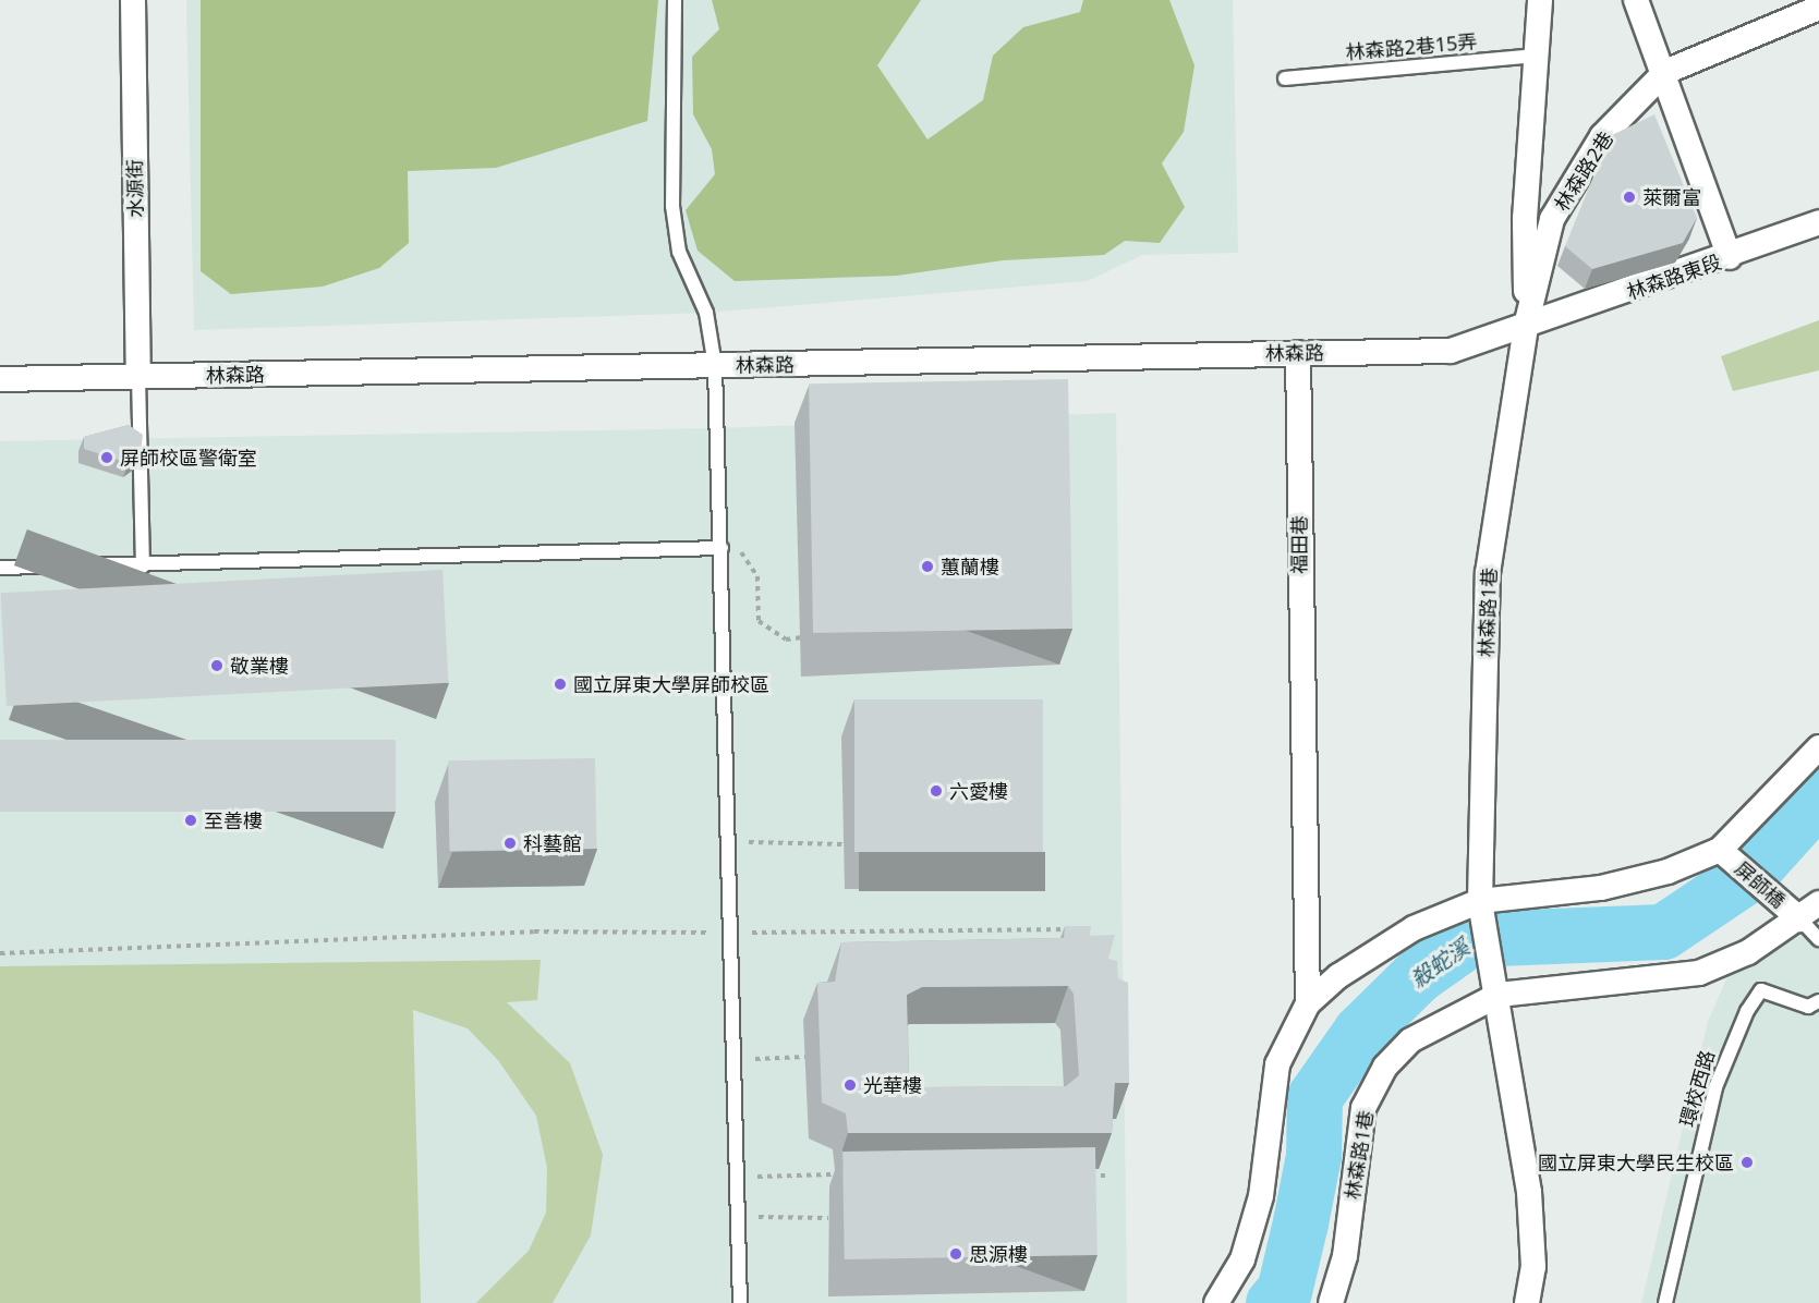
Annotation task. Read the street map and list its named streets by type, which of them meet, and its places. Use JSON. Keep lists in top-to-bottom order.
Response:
{
  "streets": {
    "street": [
      "林森路2巷",
      "水源街",
      "林森路東段",
      "林森路",
      "福田巷",
      "林森路1巷",
      "屏師橋"
    ],
    "lane": ["林森路2巷15弄", "環校西路"]
  },
  "crossings": [
    ["林森路2巷", "林森路東段"],
    ["林森路2巷", "林森路"],
    ["林森路2巷", "林森路1巷"],
    ["水源街", "林森路"],
    ["林森路東段", "林森路"],
    ["林森路東段", "林森路1巷"],
    ["林森路", "福田巷"],
    ["林森路", "林森路1巷"],
    ["林森路1巷", "屏師橋"]
  ],
  "water": ["殺蛇溪"],
  "places": [
    "萊爾富",
    "屏師校區警衛室",
    "蕙蘭樓",
    "敬業樓",
    "國立屏東大學屏師校區",
    "六愛樓",
    "至善樓",
    "科藝館",
    "光華樓",
    "國立屏東大學民生校區",
    "思源樓"
  ]
}
